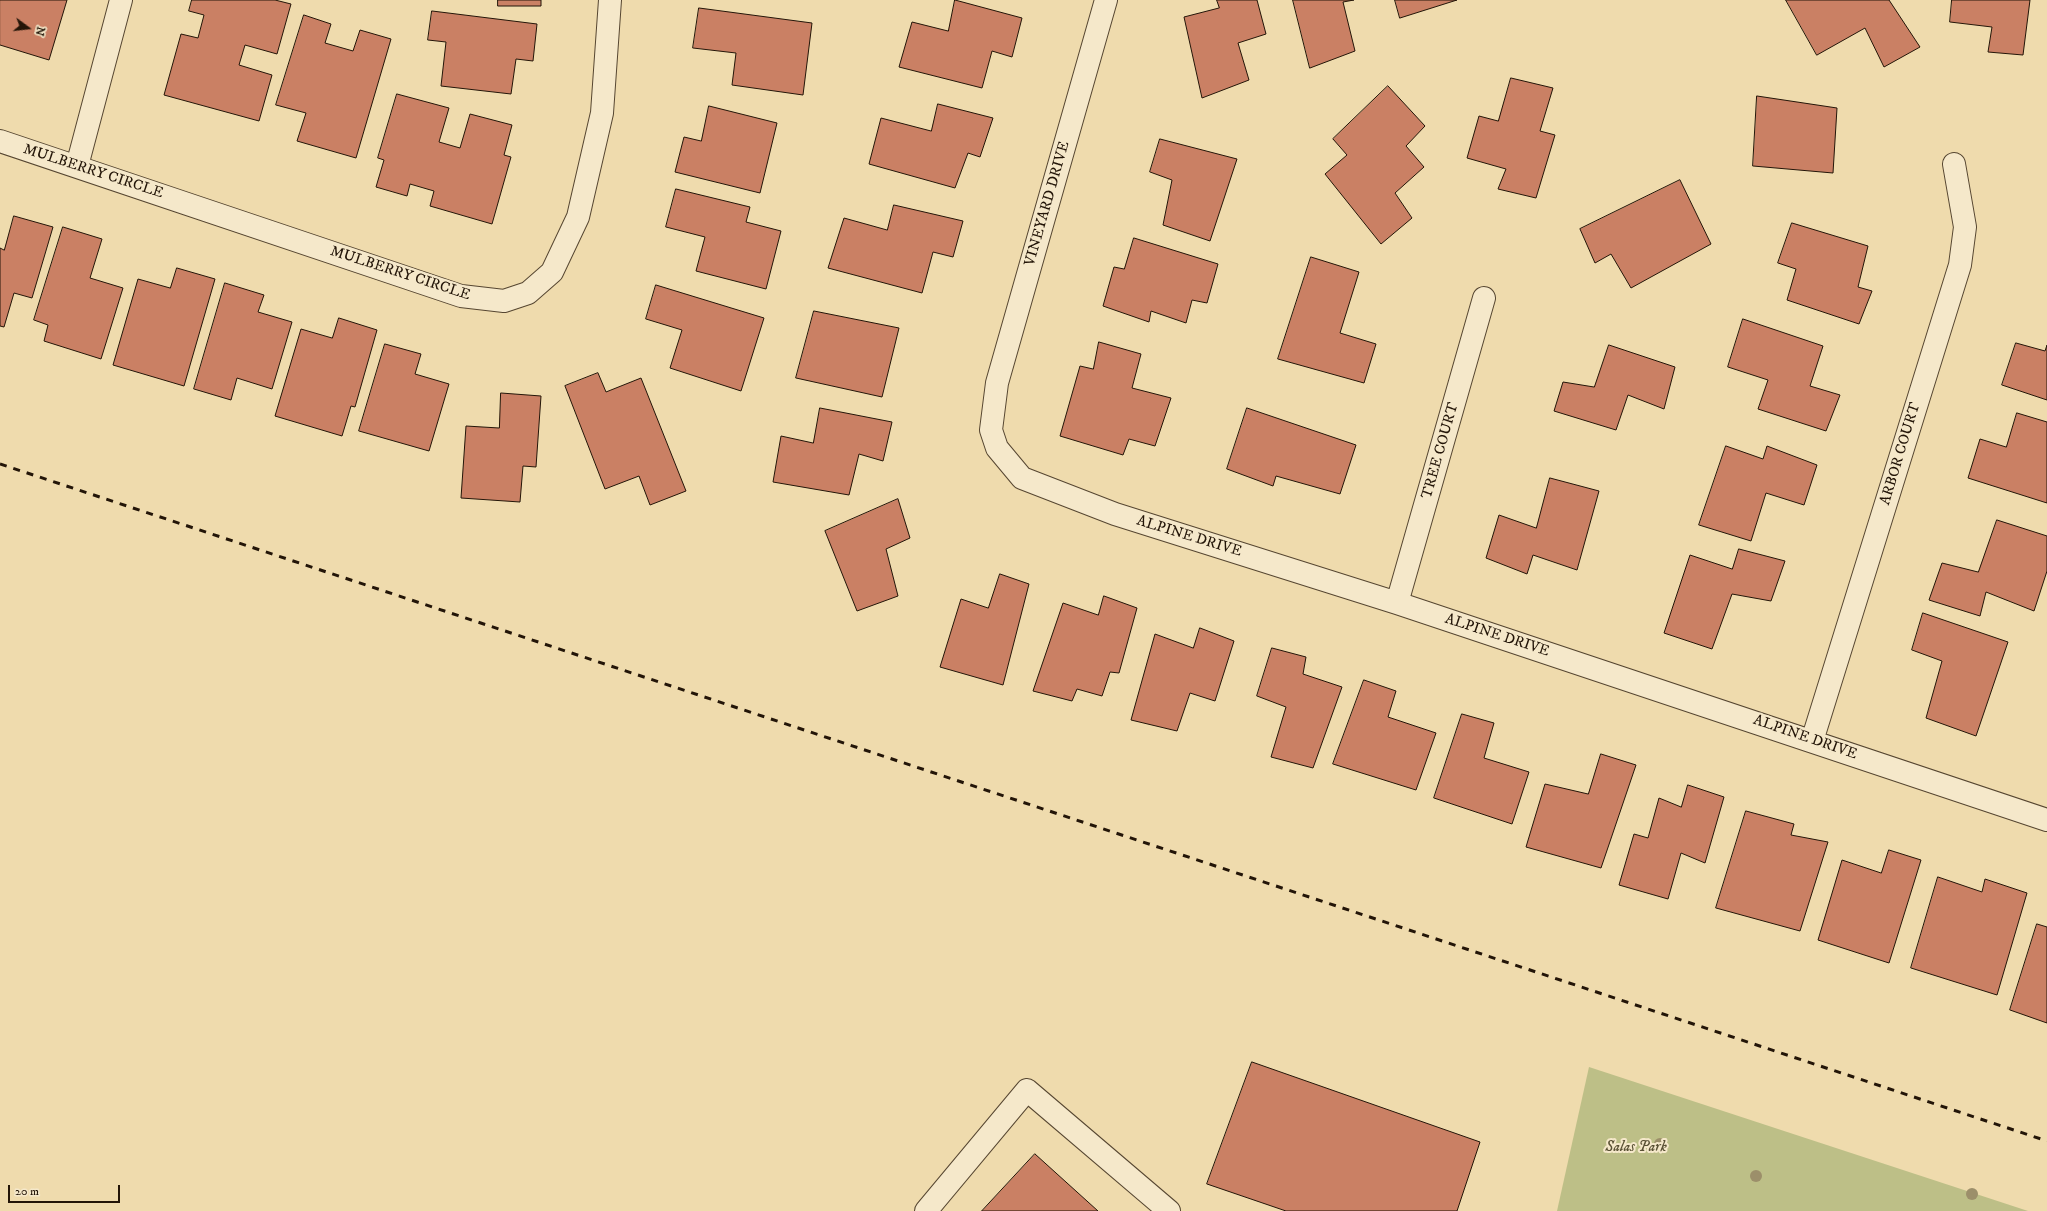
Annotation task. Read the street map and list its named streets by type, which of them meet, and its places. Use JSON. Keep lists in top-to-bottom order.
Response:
{
  "streets": {
    "street": [
      "MULBERRY CIRCLE",
      "VINEYARD DRIVE",
      "TREE COURT",
      "ARBOR COURT",
      "ALPINE DRIVE"
    ]
  },
  "crossings": [
    ["VINEYARD DRIVE", "ALPINE DRIVE"],
    ["TREE COURT", "ALPINE DRIVE"],
    ["ARBOR COURT", "ALPINE DRIVE"]
  ],
  "parks": ["Salas Park"],
  "scale_bar": "20 m",
  "north": "right"
}
